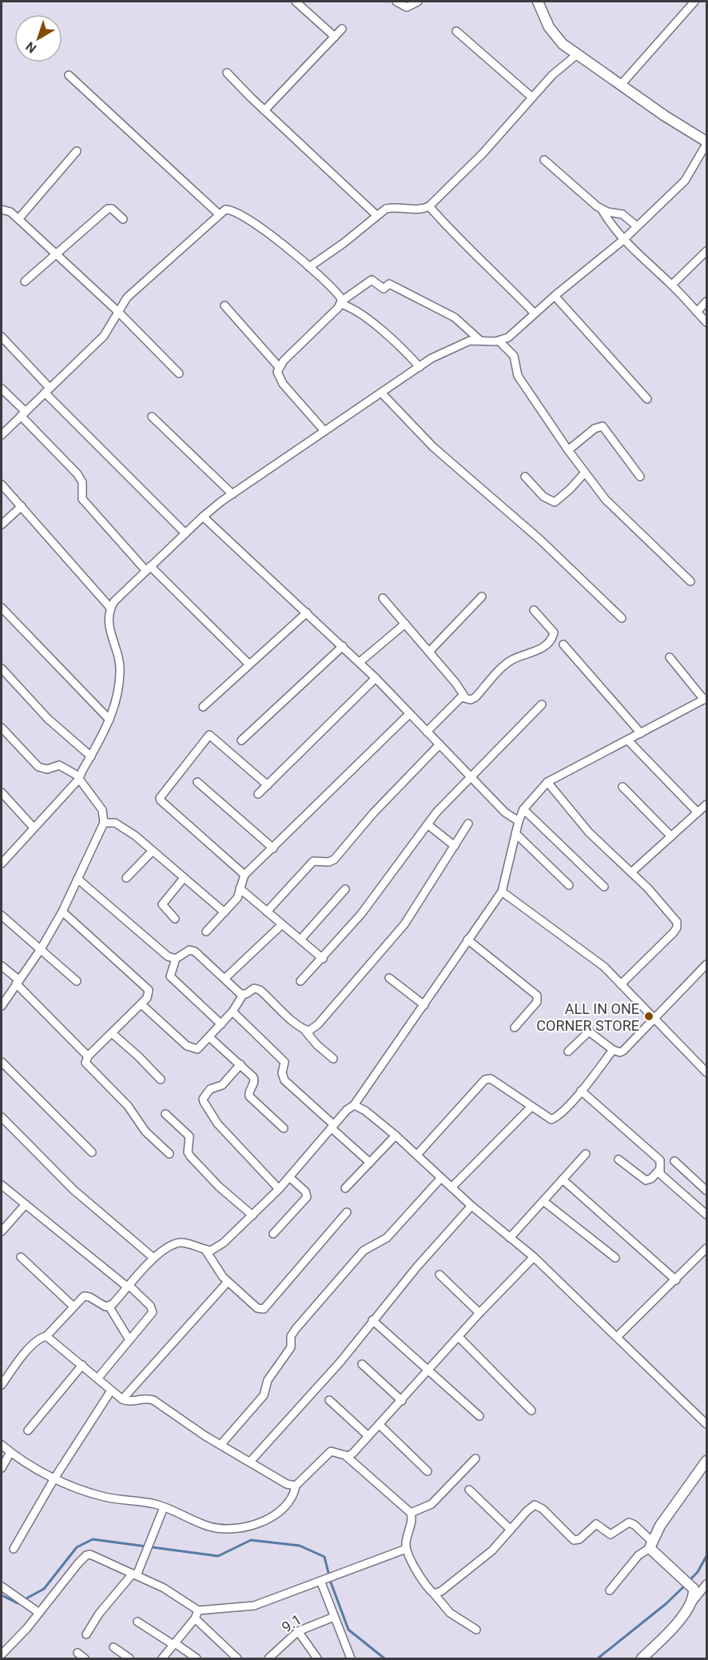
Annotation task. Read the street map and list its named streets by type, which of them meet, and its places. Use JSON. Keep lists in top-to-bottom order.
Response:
{
  "streets": {
    "street": ["9.1"]
  },
  "places": ["ALL IN ONE CORNER STORE"],
  "north": "bottom left"
}
